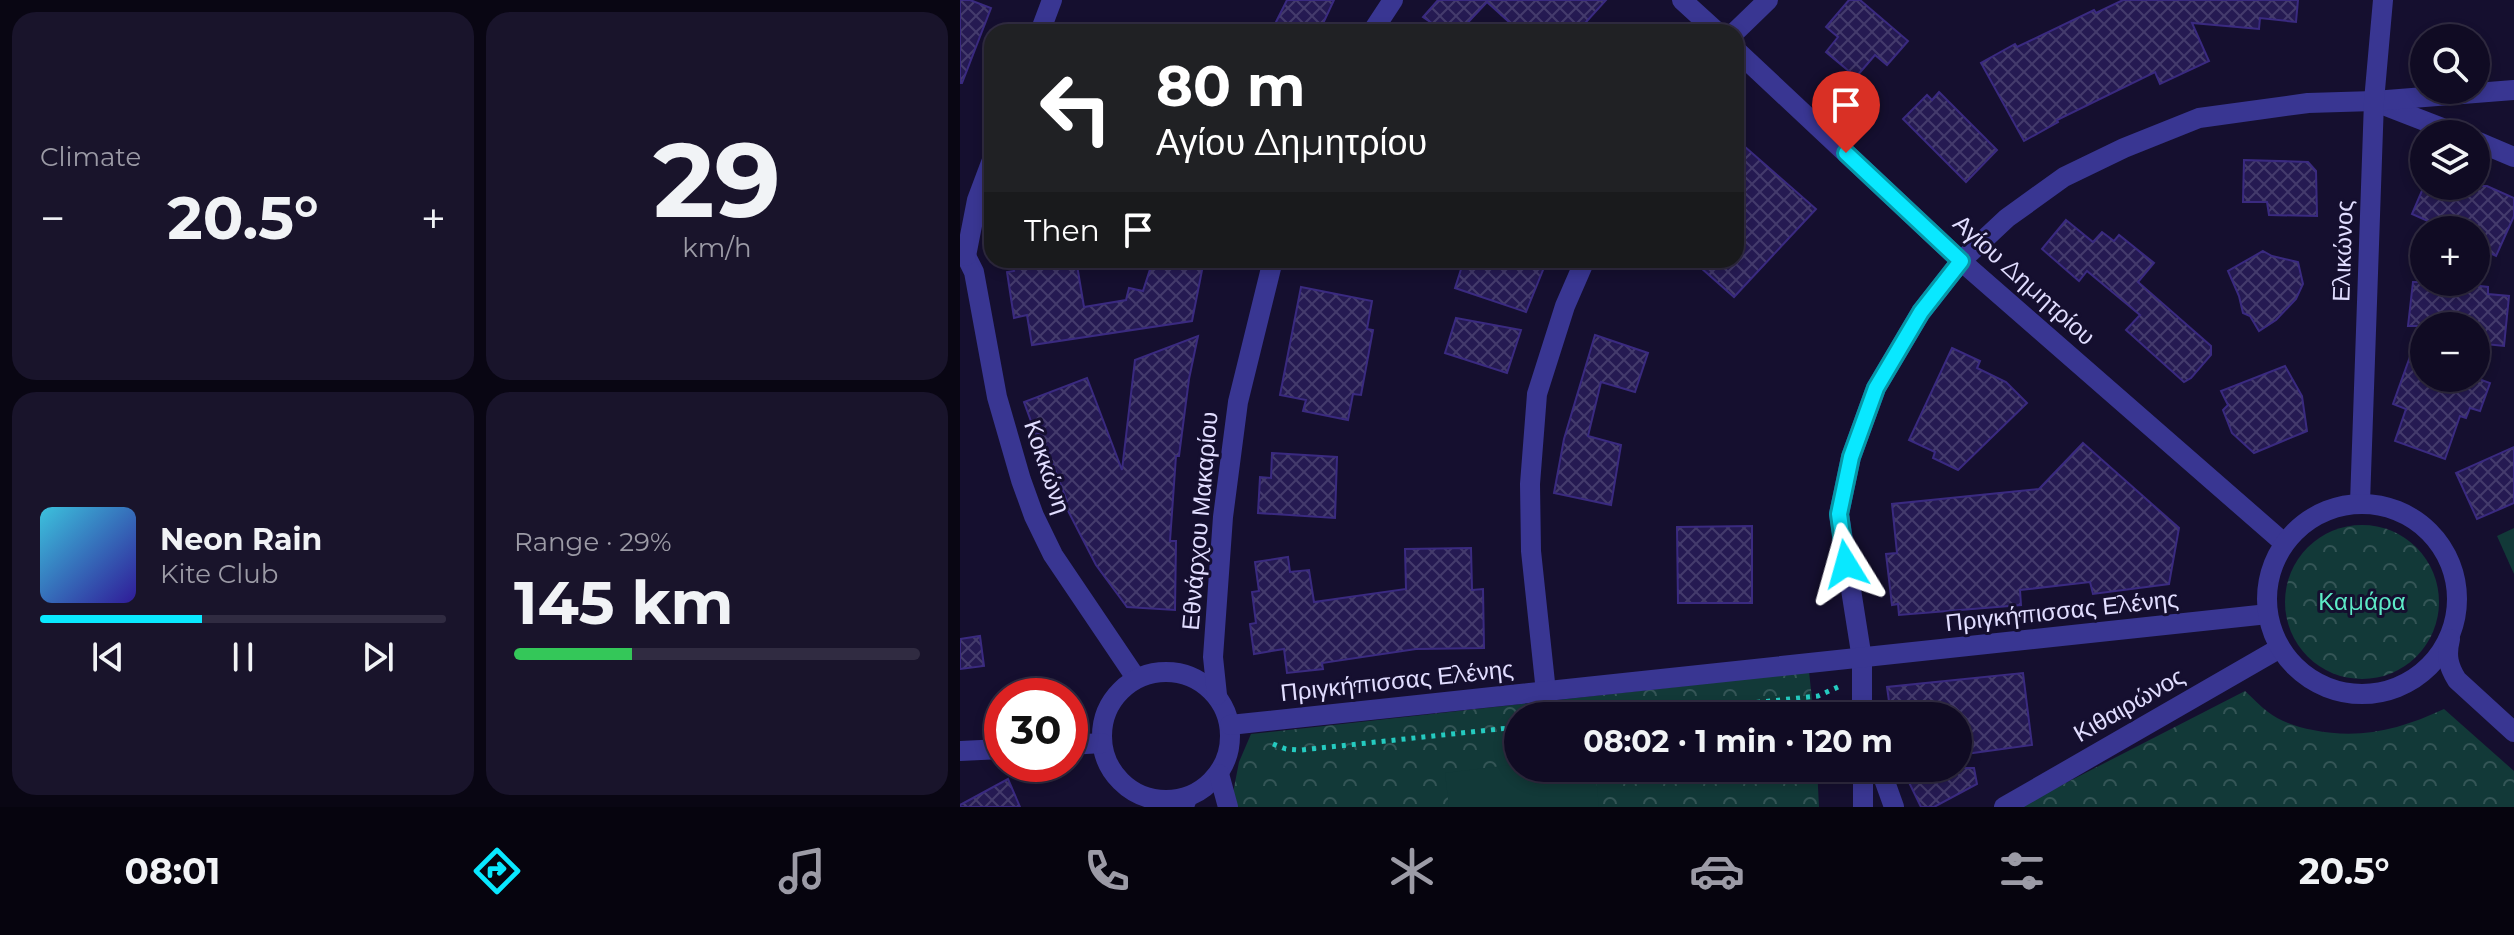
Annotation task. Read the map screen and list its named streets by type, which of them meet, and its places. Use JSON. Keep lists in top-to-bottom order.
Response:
{
  "streets": {
    "street": [
      "Ελικώνος",
      "Αγίου Δημητρίου",
      "Κοκκώνη",
      "Εθνάρχου Μακαρίου",
      "Πριγκήπισσας Ελένης",
      "Κιθαιρώνος"
    ]
  },
  "crossings": [
    ["Ελικώνος", "Αγίου Δημητρίου"],
    ["Ελικώνος", "Πριγκήπισσας Ελένης"],
    ["Ελικώνος", "Κιθαιρώνος"],
    ["Αγίου Δημητρίου", "Πριγκήπισσας Ελένης"],
    ["Αγίου Δημητρίου", "Κιθαιρώνος"],
    ["Κοκκώνη", "Εθνάρχου Μακαρίου"],
    ["Κοκκώνη", "Πριγκήπισσας Ελένης"],
    ["Εθνάρχου Μακαρίου", "Πριγκήπισσας Ελένης"],
    ["Πριγκήπισσας Ελένης", "Κιθαιρώνος"]
  ],
  "parks": ["Καμάρα"],
  "page": {
    "tile": [
      "Climate",
      ["29", "km/h"],
      ["Range · 29%", "145 km"]
    ],
    "map_buttons": ["+", "−"],
    "turn": ["80 m", "Αγίου Δημητρίου"],
    "heat": ["−", "20.5°", "+"],
    "then": "Then",
    "song": ["Neon Rain", "Kite Club"],
    "limit": "30",
    "trip": "08:02 · 1 min · 120 m",
    "tabs": ["08:01", "20.5°"]
  }
}
